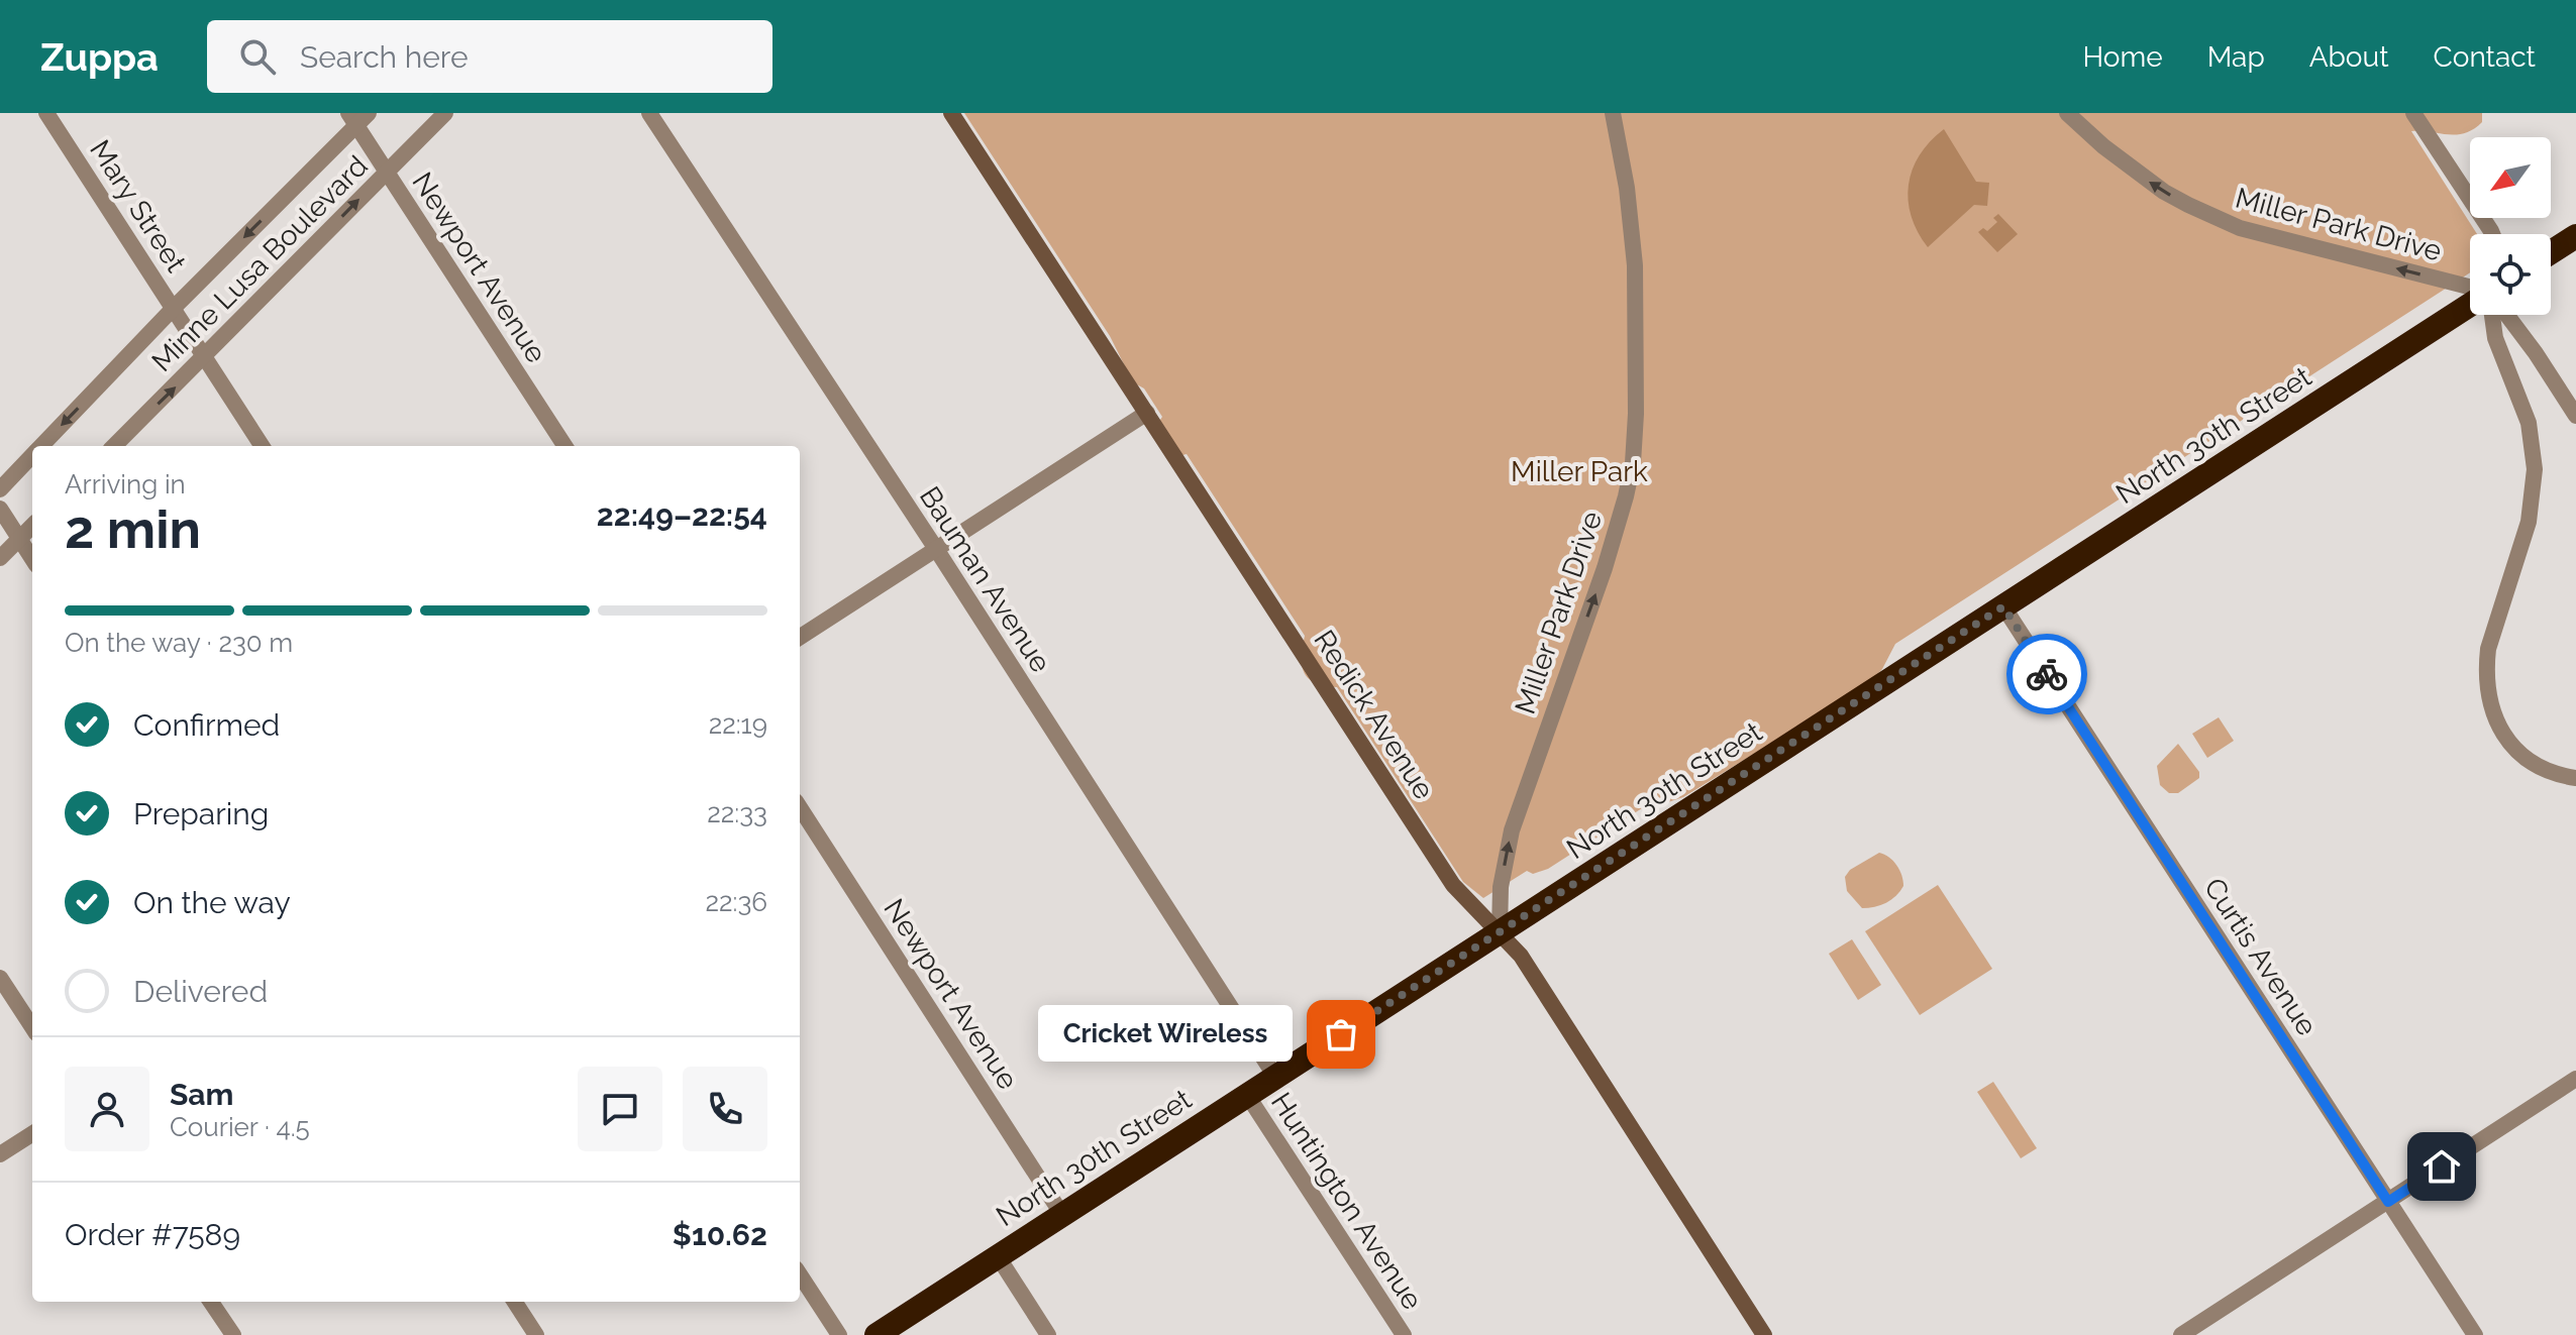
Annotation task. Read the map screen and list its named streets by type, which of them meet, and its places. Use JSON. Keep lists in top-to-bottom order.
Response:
{
  "streets": {
    "highway": ["North 30th Street"],
    "street": [
      "Mary Street",
      "Miller Park Drive",
      "Minne Lusa Boulevard",
      "Newport Avenue",
      "Bauman Avenue",
      "Redick Avenue",
      "Curtis Avenue",
      "Huntington Avenue"
    ]
  },
  "crossings": [
    ["Mary Street", "Minne Lusa Boulevard"],
    ["Miller Park Drive", "North 30th Street"],
    ["Miller Park Drive", "Redick Avenue"],
    ["Minne Lusa Boulevard", "Newport Avenue"],
    ["Newport Avenue", "North 30th Street"],
    ["North 30th Street", "Bauman Avenue"],
    ["North 30th Street", "Redick Avenue"],
    ["North 30th Street", "Curtis Avenue"],
    ["North 30th Street", "Huntington Avenue"]
  ],
  "one_way": ["Miller Park Drive"],
  "parks": ["Miller Park"],
  "places": ["Cricket Wireless"],
  "north": "bottom left",
  "page": {
    "header": "Zuppa",
    "search": "Search here",
    "nav": [
      "Home",
      "Map",
      "About",
      "Contact"
    ],
    "heading": ["2 min", "Arriving in", "22:49–22:54"],
    "panel": [
      "Sam",
      "Courier · 4.5",
      "Order #7589",
      "$10.62"
    ],
    "bar": "On the way · 230 m",
    "list": [
      ["Confirmed", "22:19"],
      ["Preparing", "22:33"],
      ["On the way", "22:36"],
      "Delivered"
    ],
    "bubble": "Cricket Wireless"
  }
}
